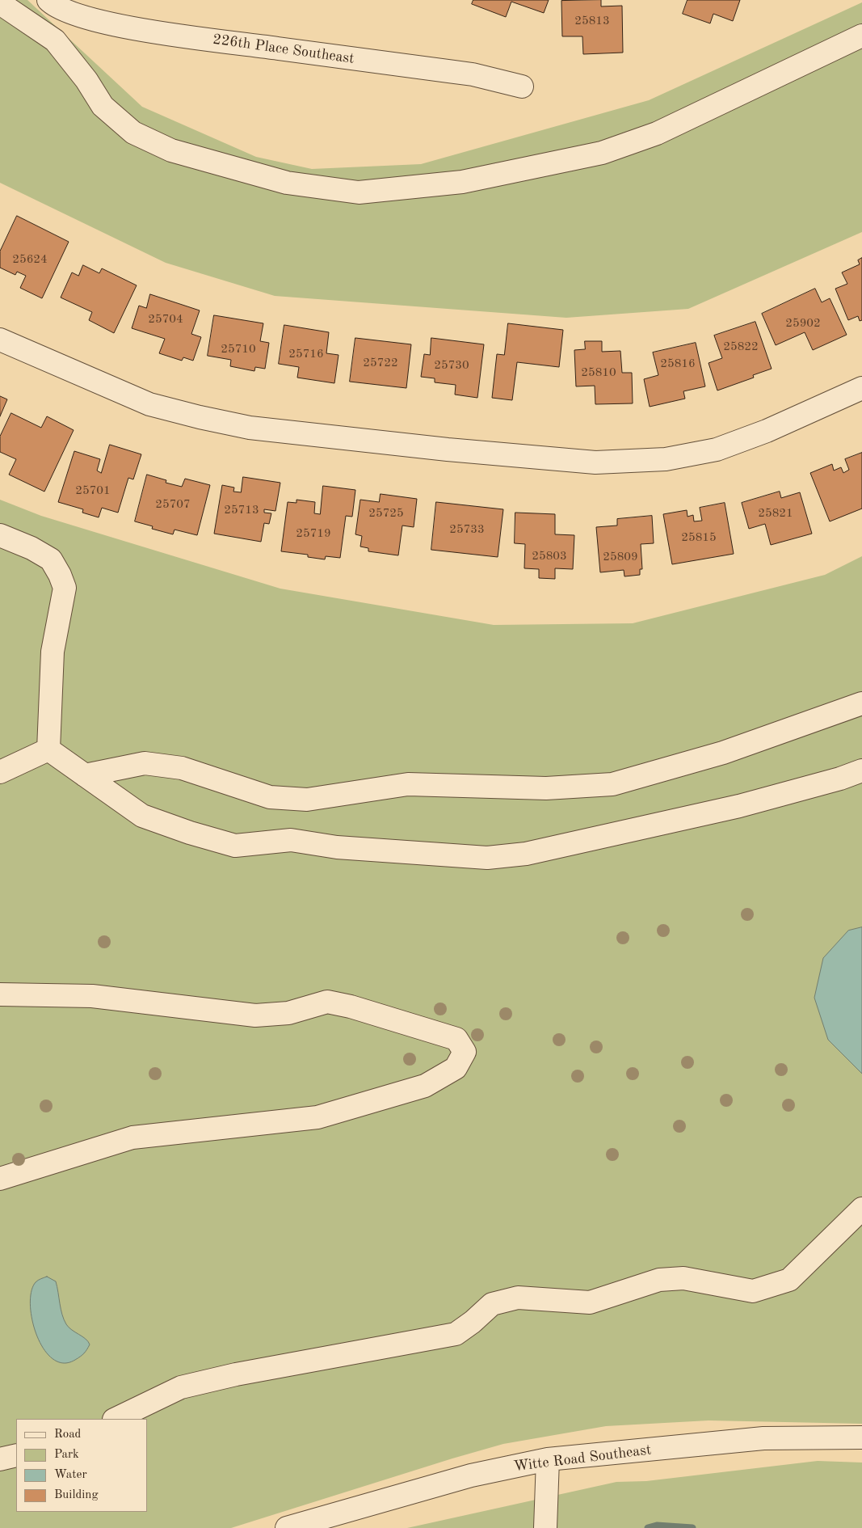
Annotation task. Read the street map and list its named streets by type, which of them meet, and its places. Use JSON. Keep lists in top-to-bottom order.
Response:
{
  "streets": {
    "street": ["226th Place Southeast", "Witte Road Southeast"]
  },
  "house_numbers": [
    "25813",
    "25624",
    "25704",
    "25902",
    "25822",
    "25710",
    "25716",
    "25722",
    "25816",
    "25730",
    "25810",
    "25701",
    "25707",
    "25713",
    "25725",
    "25821",
    "25733",
    "25719",
    "25815",
    "25803",
    "25809"
  ],
  "legend": [
    "Road",
    "Park",
    "Water",
    "Building"
  ]
}
